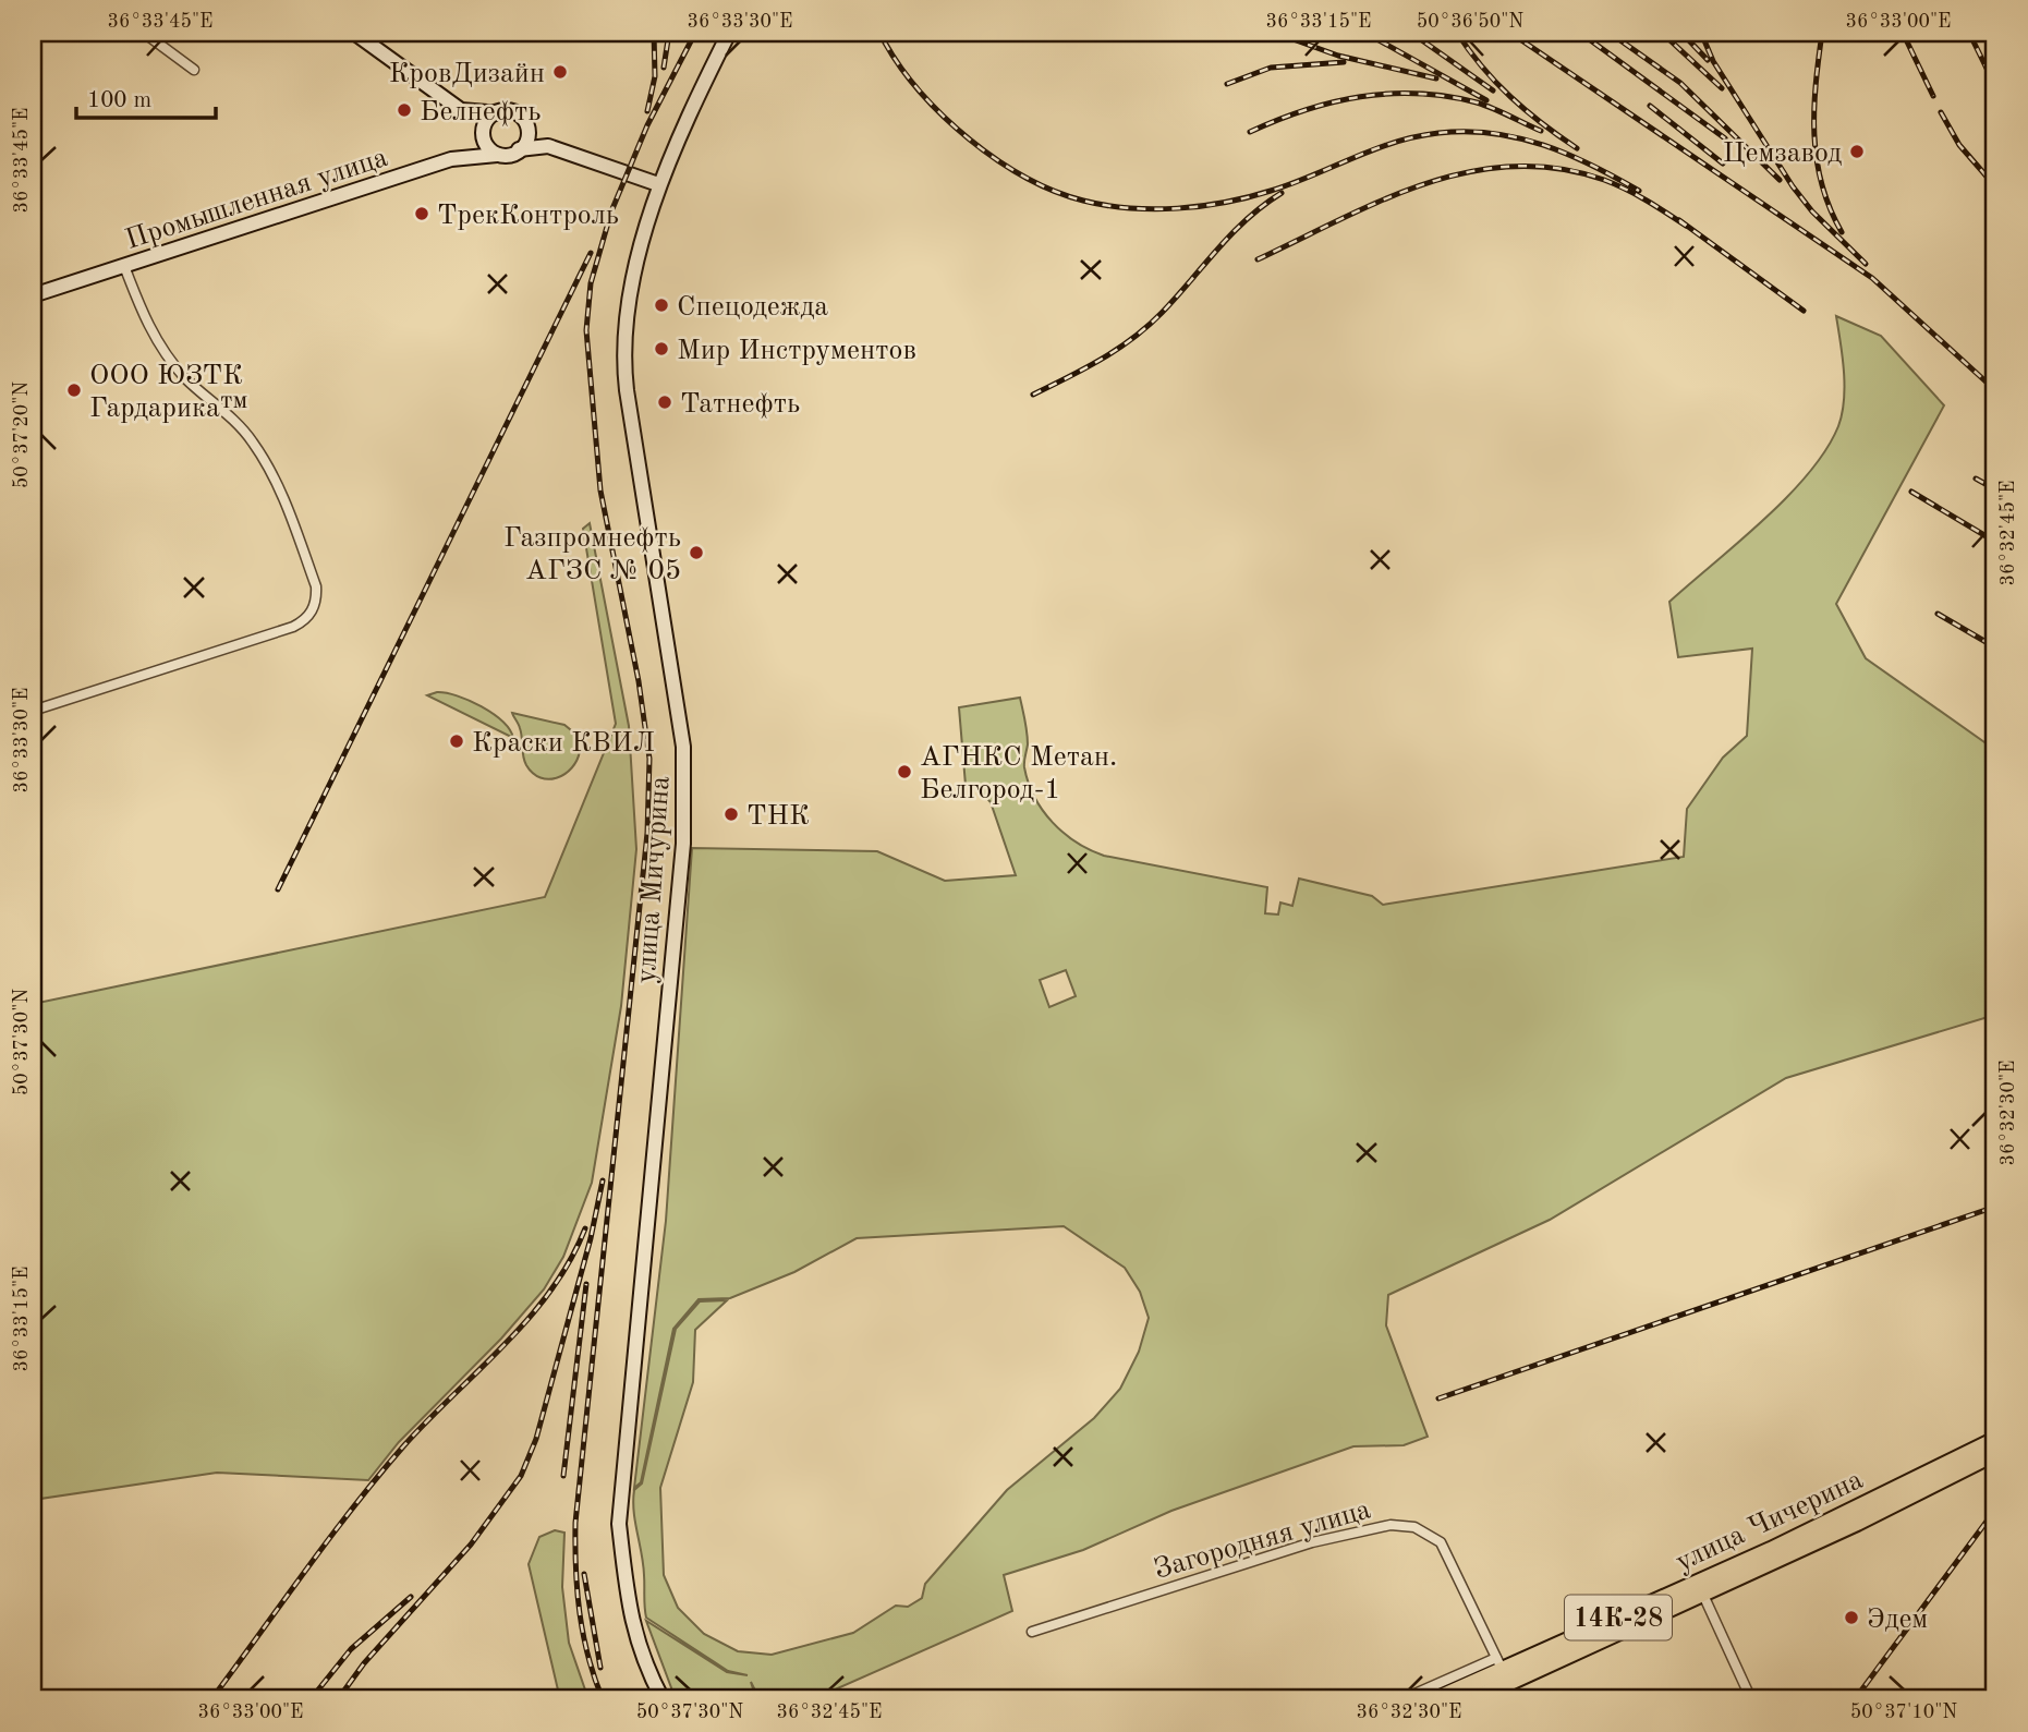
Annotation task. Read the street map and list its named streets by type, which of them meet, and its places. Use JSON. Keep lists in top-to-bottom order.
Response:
{
  "streets": {
    "main road": [
      "Промышленная улица",
      "улица Мичурина",
      "улица Чичерина",
      "14К-28"
    ],
    "street": ["Загородняя улица"]
  },
  "crossings": [
    ["улица Чичерина", "Загородняя улица"]
  ],
  "places": [
    "КровДизайн",
    "Белнефть",
    "Цемзавод",
    "ТрекКонтроль",
    "Спецодежда",
    "Мир Инструментов",
    "ООО ЮЗТК Гардарика™",
    "Татнефть",
    "Газпромнефть АГЗС № 05",
    "Краски КВИЛ",
    "АГНКС Метан. Белгород-1",
    "ТНК",
    "Эдем"
  ],
  "scale_bar": "100 m",
  "coordinates": [
    "36°33'45\"E",
    "36°33'30\"E",
    "36°33'15\"E",
    "50°36'50\"N",
    "36°33'00\"E",
    "50°37'20\"N",
    "36°32'45\"E",
    "50°37'30\"N",
    "36°32'30\"E",
    "50°37'10\"N"
  ]
}
